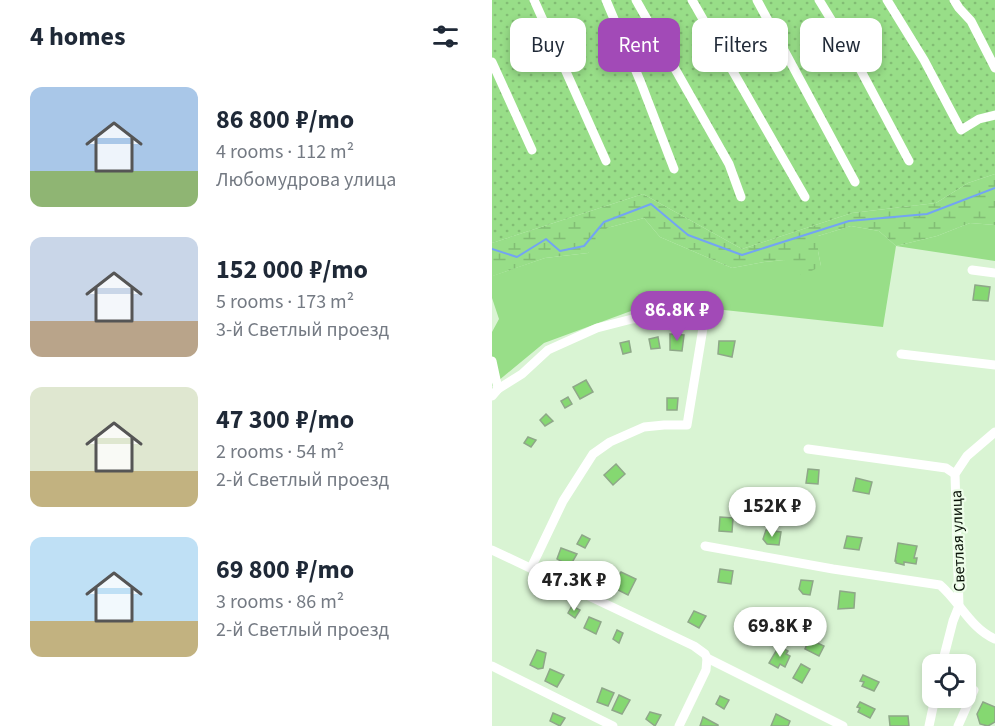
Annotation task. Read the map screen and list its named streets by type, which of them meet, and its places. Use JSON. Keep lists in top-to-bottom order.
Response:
{
  "streets": {
    "street": ["Светлая улица"]
  },
  "page": {
    "heading": "4 homes",
    "chip": [
      "Buy",
      "Rent",
      "Filters",
      "New"
    ],
    "list": [
      {
        "name": "86 800 ₽/mo",
        "note": "4 rooms · 112 m² · Любомудрова улица"
      },
      {
        "name": "152 000 ₽/mo",
        "note": "5 rooms · 173 m² · 3-й Светлый проезд"
      },
      {
        "name": "47 300 ₽/mo",
        "note": "2 rooms · 54 m² · 2-й Светлый проезд"
      },
      {
        "name": "69 800 ₽/mo",
        "note": "3 rooms · 86 m² · 2-й Светлый проезд"
      }
    ],
    "price": [
      "86.8K ₽",
      "152K ₽",
      "47.3K ₽",
      "69.8K ₽"
    ]
  }
}
